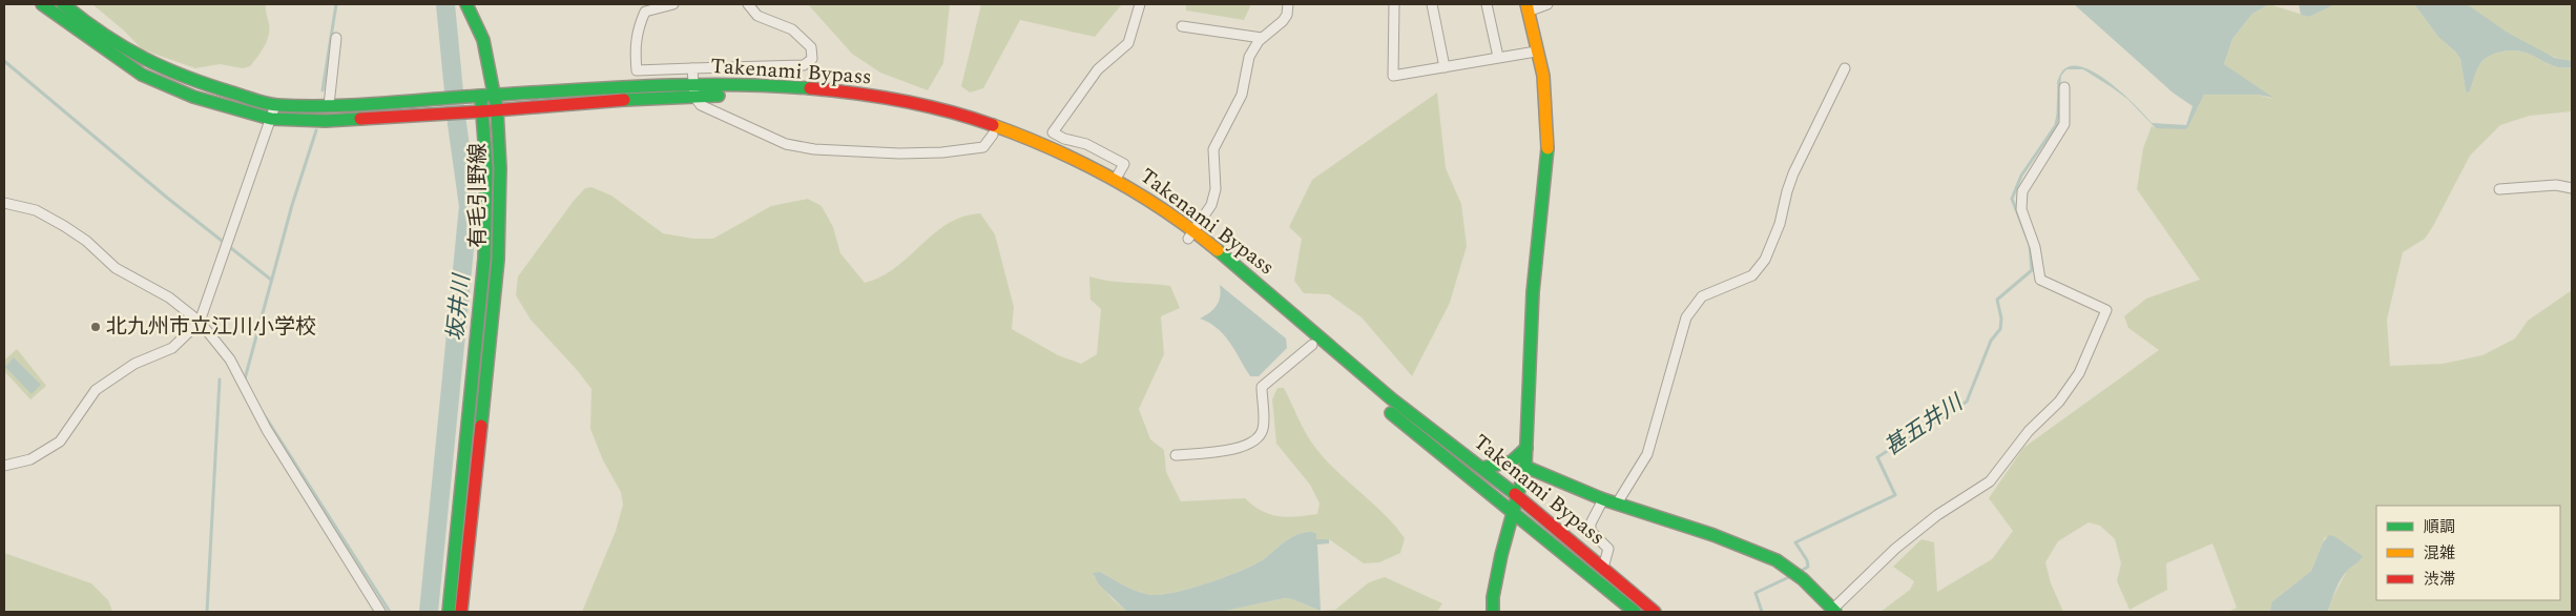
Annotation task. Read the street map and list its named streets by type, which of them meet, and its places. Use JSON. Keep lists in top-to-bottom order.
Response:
{
  "streets": {
    "main road": ["Takenami Bypass", "有毛引野線"]
  },
  "crossings": [
    ["Takenami Bypass", "有毛引野線"]
  ],
  "water": ["坂井川", "甚五井川"],
  "places": ["北九州市立江川小学校"],
  "legend": ["順調", "混雑", "渋滞"]
}
